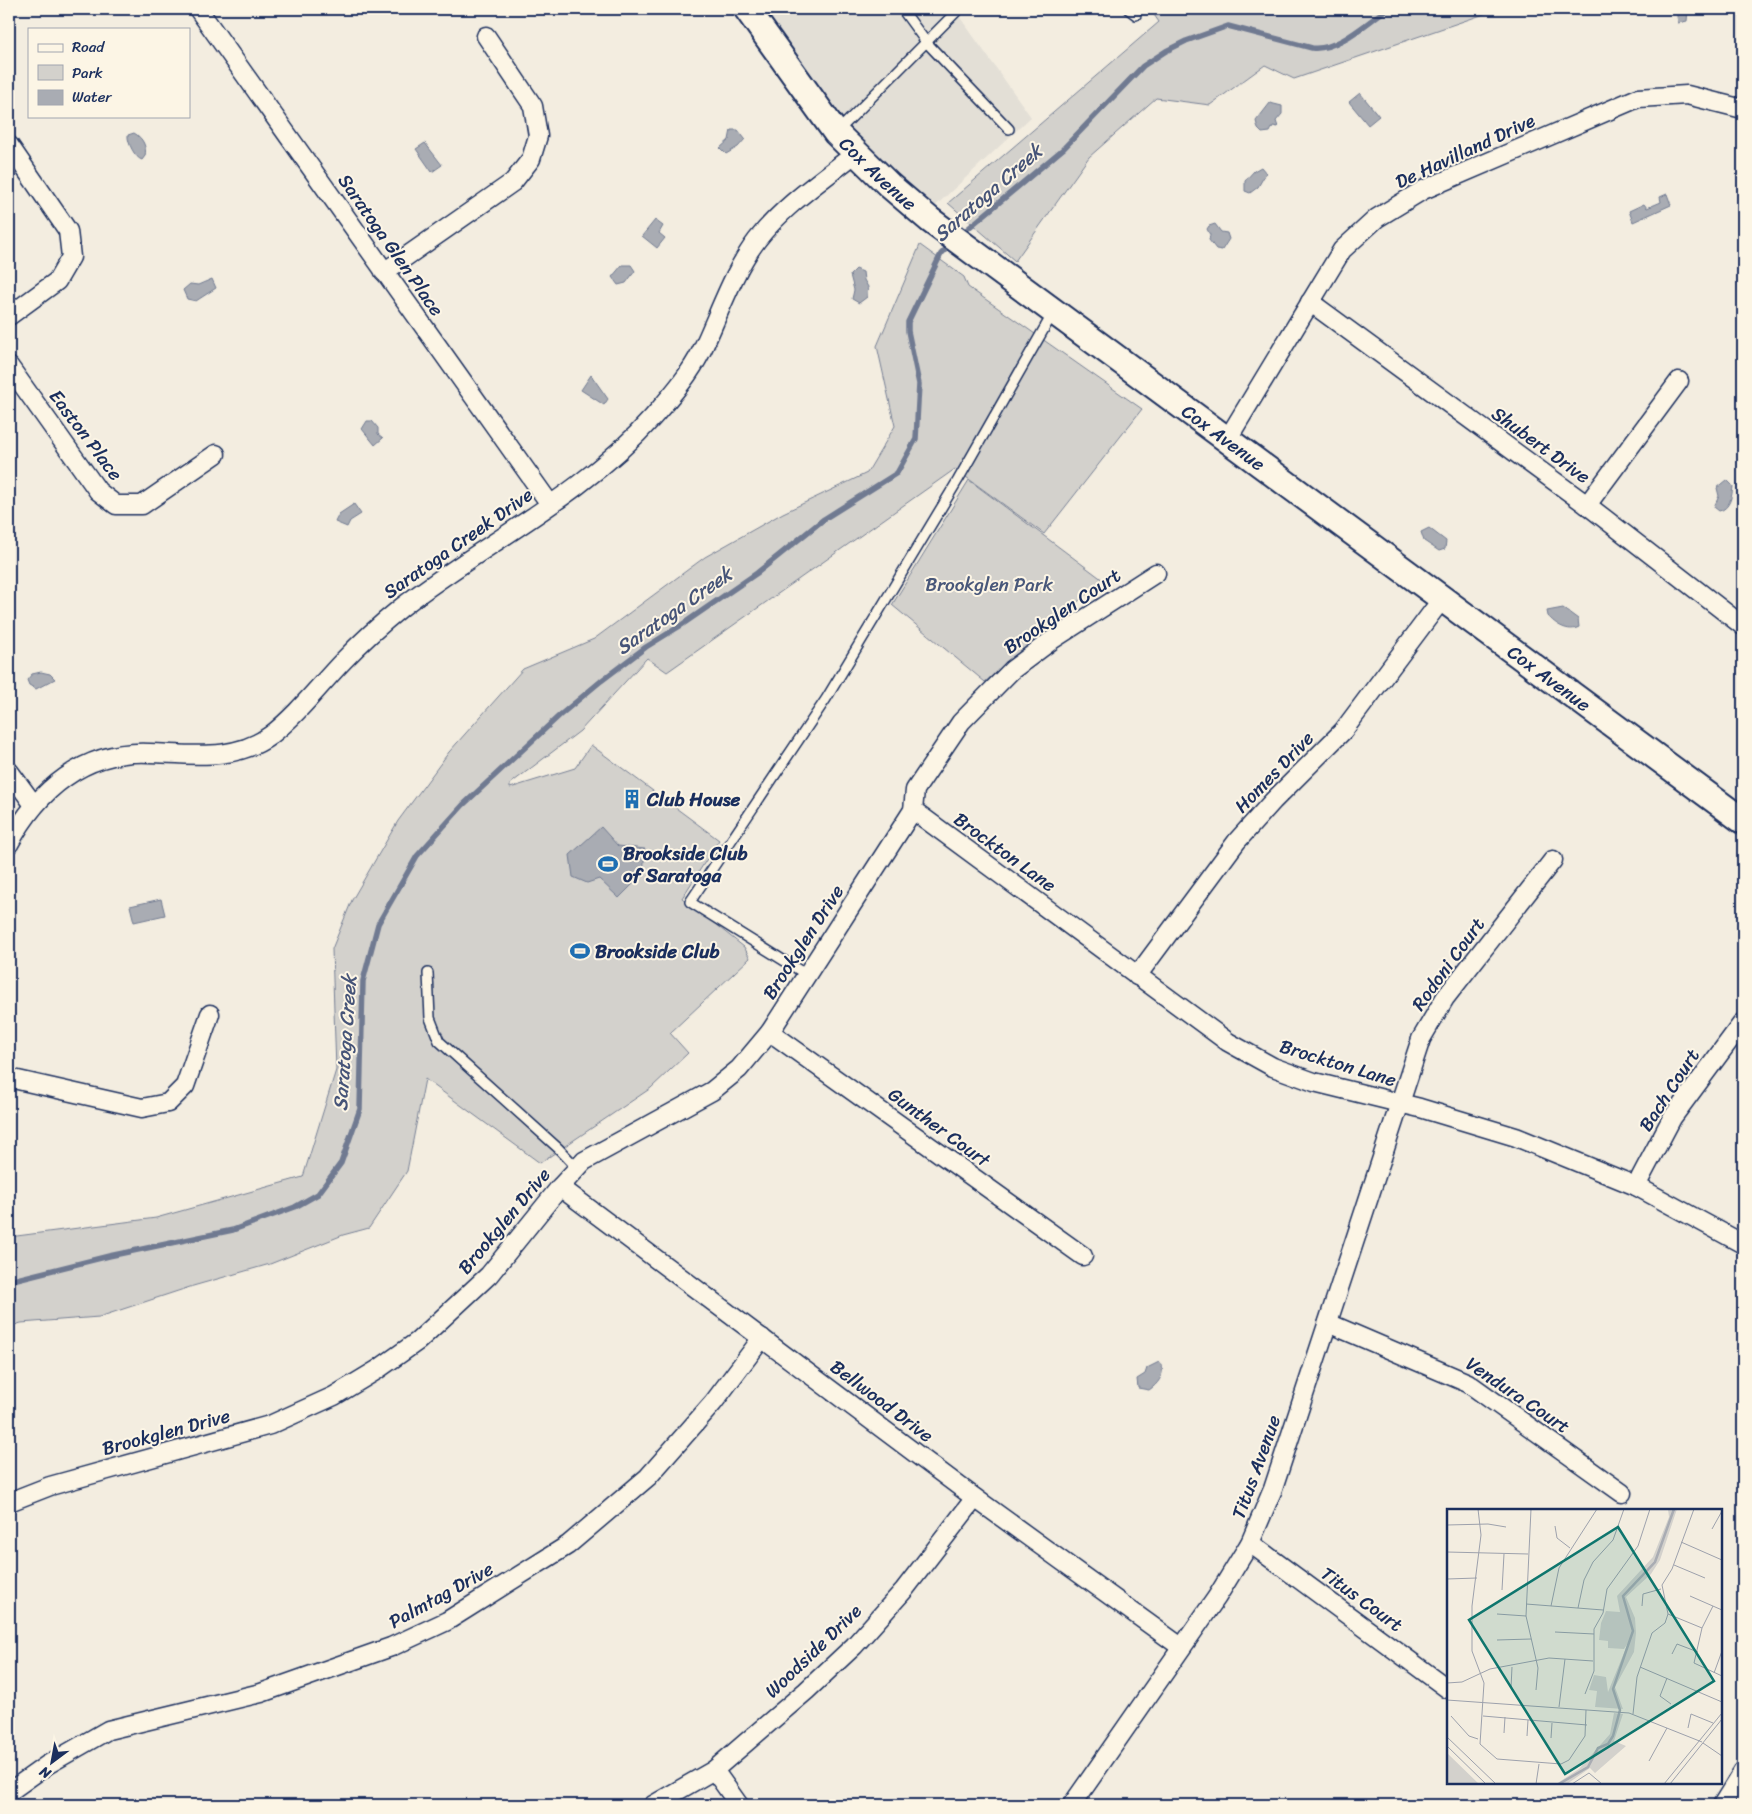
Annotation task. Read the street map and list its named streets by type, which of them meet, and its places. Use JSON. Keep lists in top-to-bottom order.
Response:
{
  "streets": {
    "main road": ["Cox Avenue"],
    "street": [
      "De Havilland Drive",
      "Saratoga Glen Place",
      "Easton Place",
      "Shubert Drive",
      "Saratoga Creek Drive",
      "Brookglen Court",
      "Homes Drive",
      "Brockton Lane",
      "Brookglen Drive",
      "Rodoni Court",
      "Bach Court",
      "Gunther Court",
      "Vendura Court",
      "Bellwood Drive",
      "Titus Avenue",
      "Palmtag Drive",
      "Titus Court",
      "Woodside Drive"
    ]
  },
  "crossings": [
    ["De Havilland Drive", "Cox Avenue"],
    ["De Havilland Drive", "Shubert Drive"],
    ["Cox Avenue", "Saratoga Creek Drive"],
    ["Cox Avenue", "Homes Drive"],
    ["Saratoga Glen Place", "Saratoga Creek Drive"],
    ["Brookglen Court", "Brockton Lane"],
    ["Brookglen Court", "Brookglen Drive"],
    ["Homes Drive", "Brockton Lane"],
    ["Brockton Lane", "Brookglen Drive"],
    ["Brockton Lane", "Rodoni Court"],
    ["Brockton Lane", "Bach Court"],
    ["Brockton Lane", "Titus Avenue"],
    ["Brookglen Drive", "Gunther Court"],
    ["Brookglen Drive", "Bellwood Drive"],
    ["Rodoni Court", "Titus Avenue"],
    ["Vendura Court", "Titus Avenue"],
    ["Bellwood Drive", "Titus Avenue"],
    ["Bellwood Drive", "Palmtag Drive"],
    ["Bellwood Drive", "Woodside Drive"],
    ["Titus Avenue", "Titus Court"]
  ],
  "water": ["Saratoga Creek"],
  "parks": ["Brookglen Park"],
  "places": {
    "building": ["Club House"],
    "sports": ["Brookside Club of Saratoga", "Brookside Club"]
  },
  "legend": ["Road", "Park", "Water"],
  "north": "bottom left"
}
